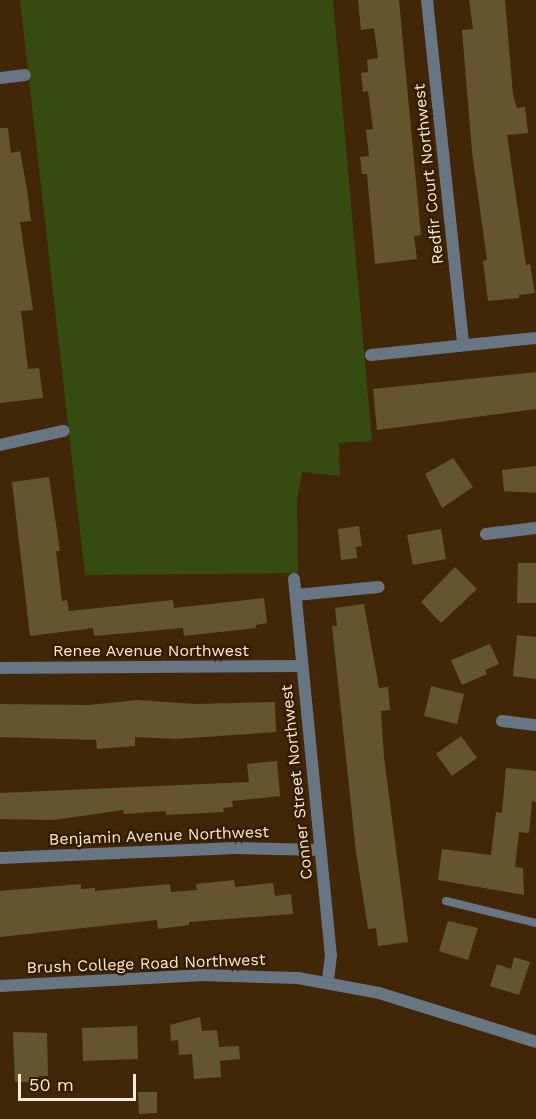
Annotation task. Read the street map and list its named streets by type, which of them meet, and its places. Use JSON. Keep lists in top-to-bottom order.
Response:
{
  "streets": {
    "street": [
      "Redfir Court Northwest",
      "Renee Avenue Northwest",
      "Conner Street Northwest",
      "Benjamin Avenue Northwest",
      "Brush College Road Northwest"
    ]
  },
  "crossings": [
    ["Renee Avenue Northwest", "Conner Street Northwest"],
    ["Conner Street Northwest", "Benjamin Avenue Northwest"],
    ["Conner Street Northwest", "Brush College Road Northwest"]
  ],
  "scale_bar": "50 m"
}
